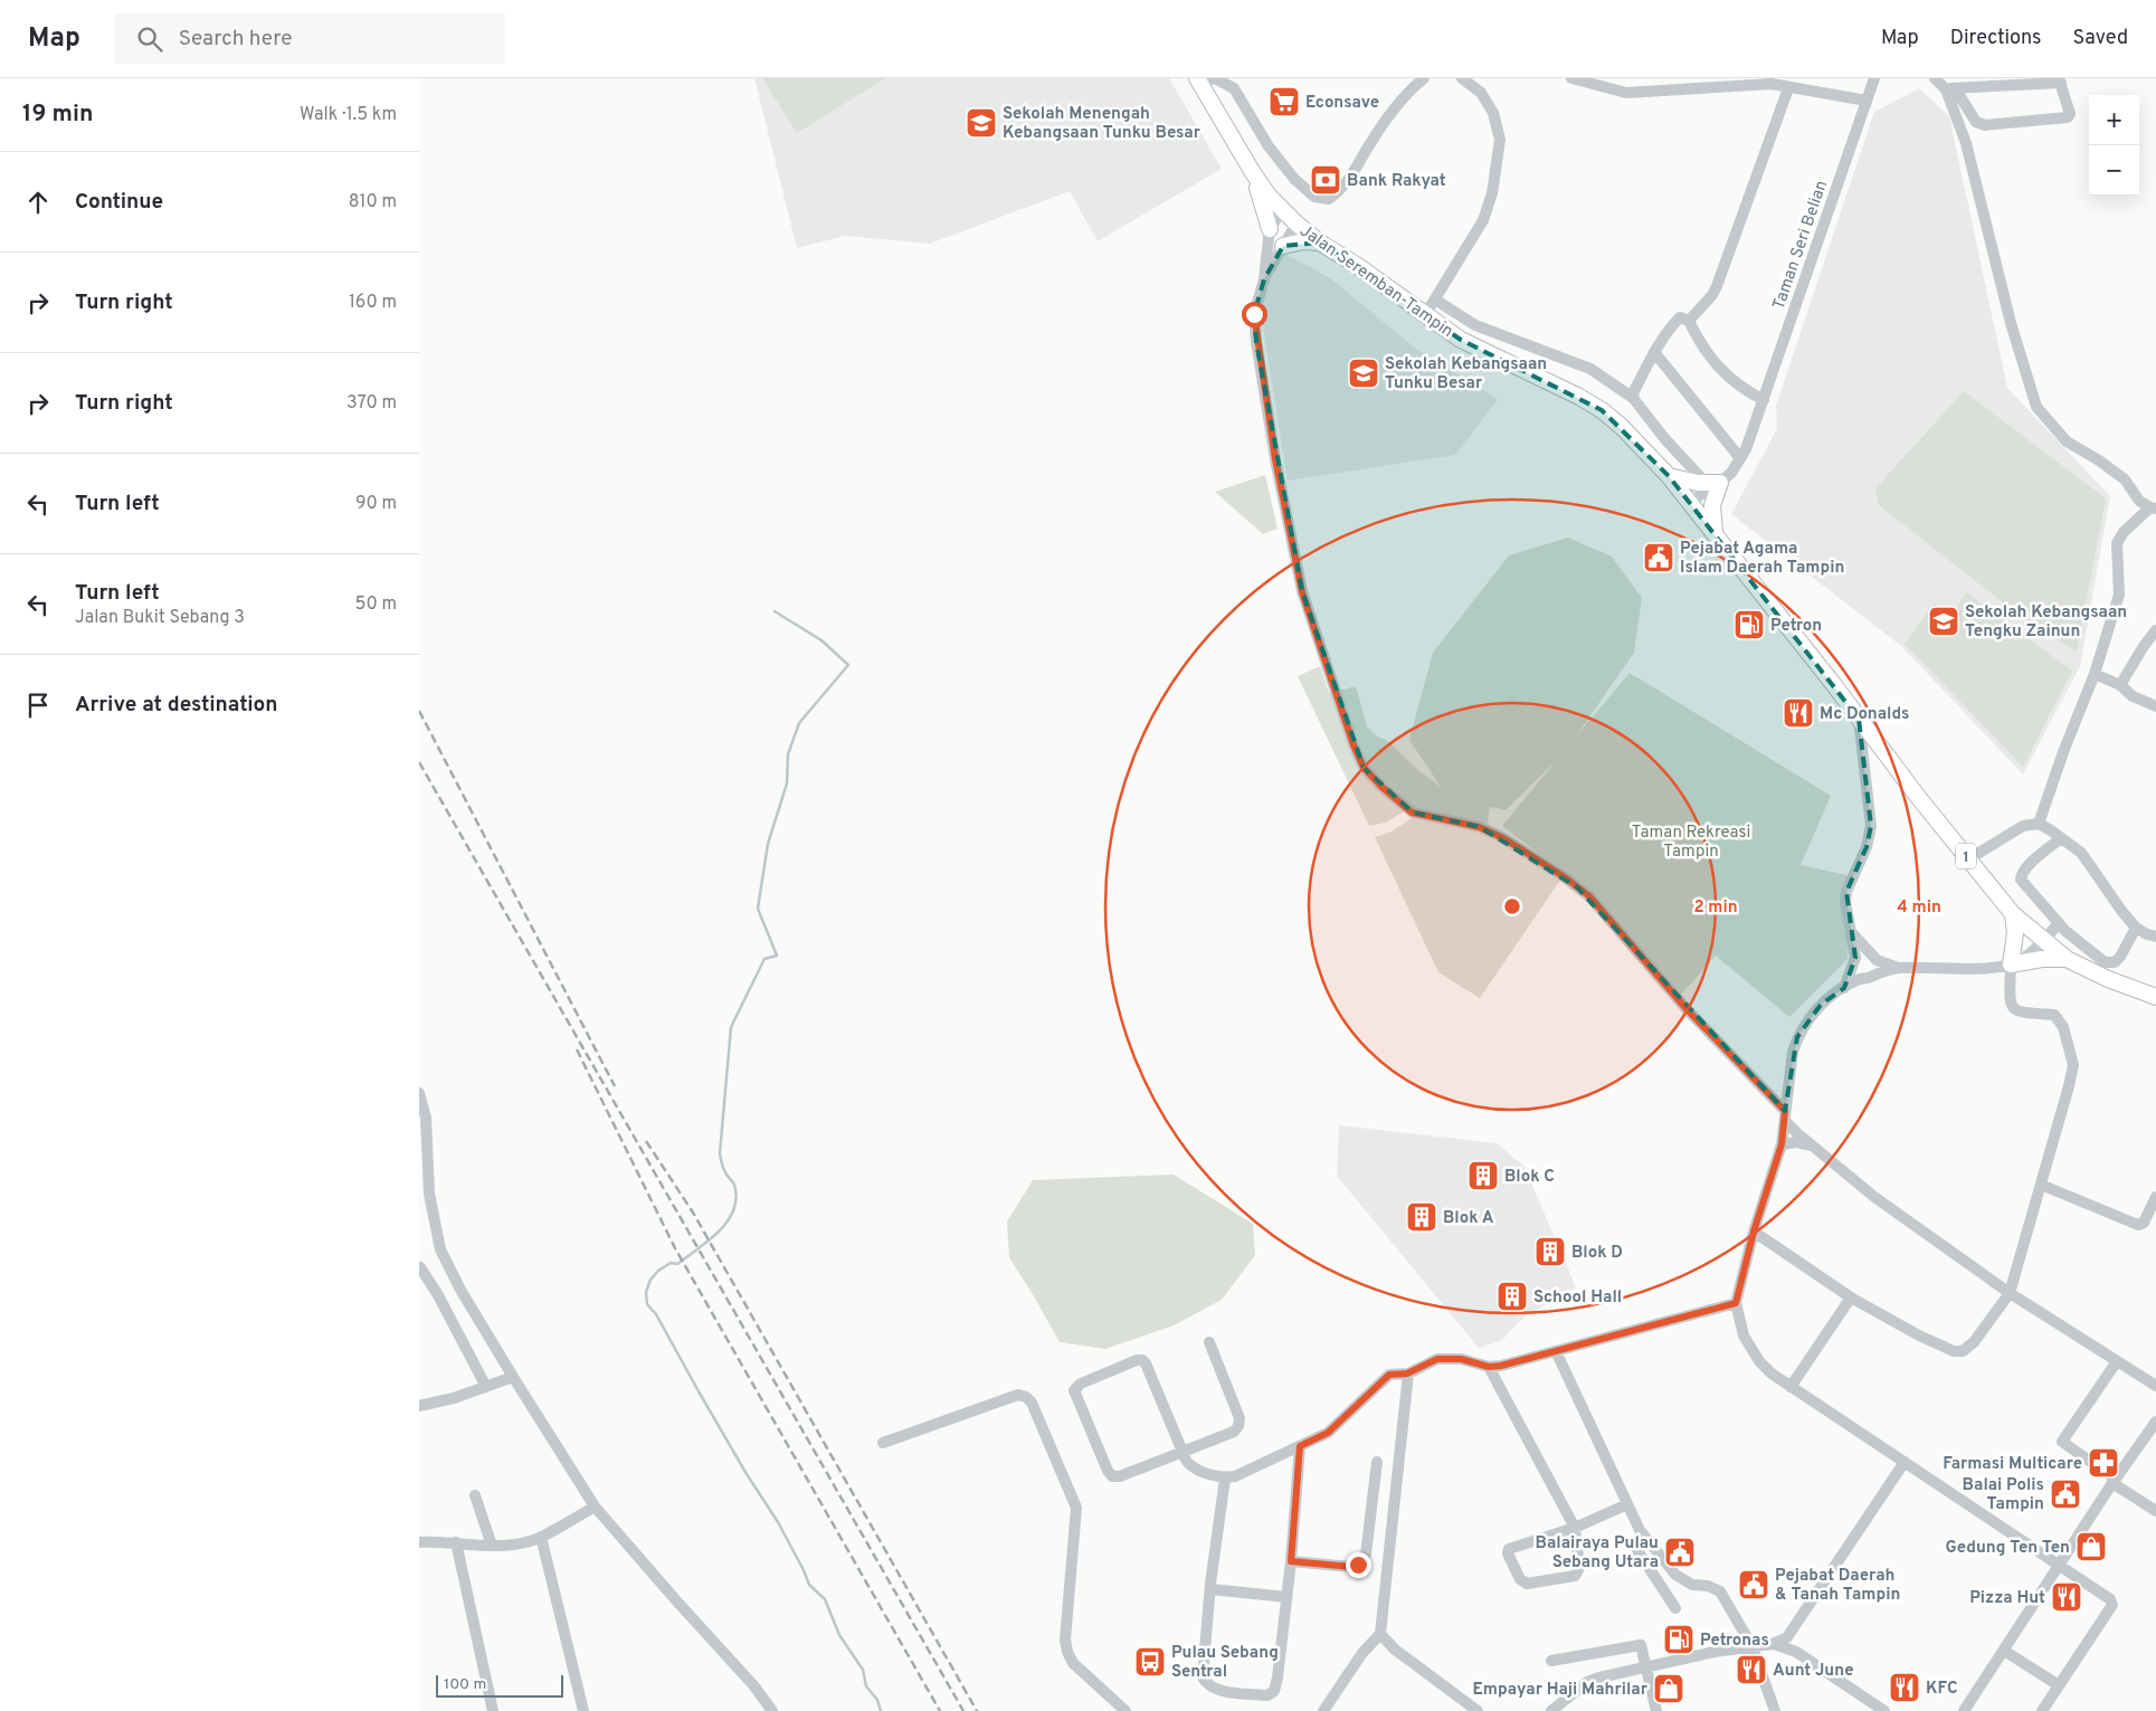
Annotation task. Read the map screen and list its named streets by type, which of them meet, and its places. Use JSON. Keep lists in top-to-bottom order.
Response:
{
  "streets": {
    "highway": ["Jalan Seremban-Tampin", "1"],
    "street": ["Taman Seri Belian"]
  },
  "crossings": [
    ["Taman Seri Belian", "Jalan Seremban-Tampin"]
  ],
  "parks": ["Taman Rekreasi Tampin"],
  "places": {
    "supermarket": ["Econsave"],
    "school or university": ["Sekolah Menengah Kebangsaan Tunku Besar", "Sekolah Kebangsaan Tunku Besar", "Sekolah Kebangsaan Tengku Zainun"],
    "bank": ["Bank Rakyat"],
    "public building": [
      "Pejabat Agama Islam Daerah Tampin",
      "Balai Polis Tampin",
      "Balairaya Pulau Sebang Utara",
      "Pejabat Daerah & Tanah Tampin"
    ],
    "fuel station": ["Petron", "Petronas"],
    "restaurant": [
      "Mc Donalds",
      "Pizza Hut",
      "Aunt June",
      "KFC"
    ],
    "building": [
      "Blok C",
      "Blok A",
      "Blok D",
      "School Hall"
    ],
    "pharmacy": ["Farmasi Multicare"],
    "shop": ["Gedung Ten Ten", "Empayar Haji Mahrilar"],
    "bus stop": ["Pulau Sebang Sentral"]
  },
  "scale_bar": "100 m",
  "page": {
    "header": "Map",
    "search": "Search here",
    "nav": ["Map", "Directions", "Saved"],
    "heading": ["19 min", "Walk · 1.5 km"],
    "map_buttons": ["+", "−"],
    "list": [
      ["Continue", "810 m"],
      ["Turn right", "160 m"],
      ["Turn right", "370 m"],
      ["Turn left", "90 m"],
      ["Turn left", "Jalan Bukit Sebang 3", "50 m"],
      "Arrive at destination"
    ],
    "scale": "100 m"
  },
  "rings": ["2 min", "4 min"]
}
